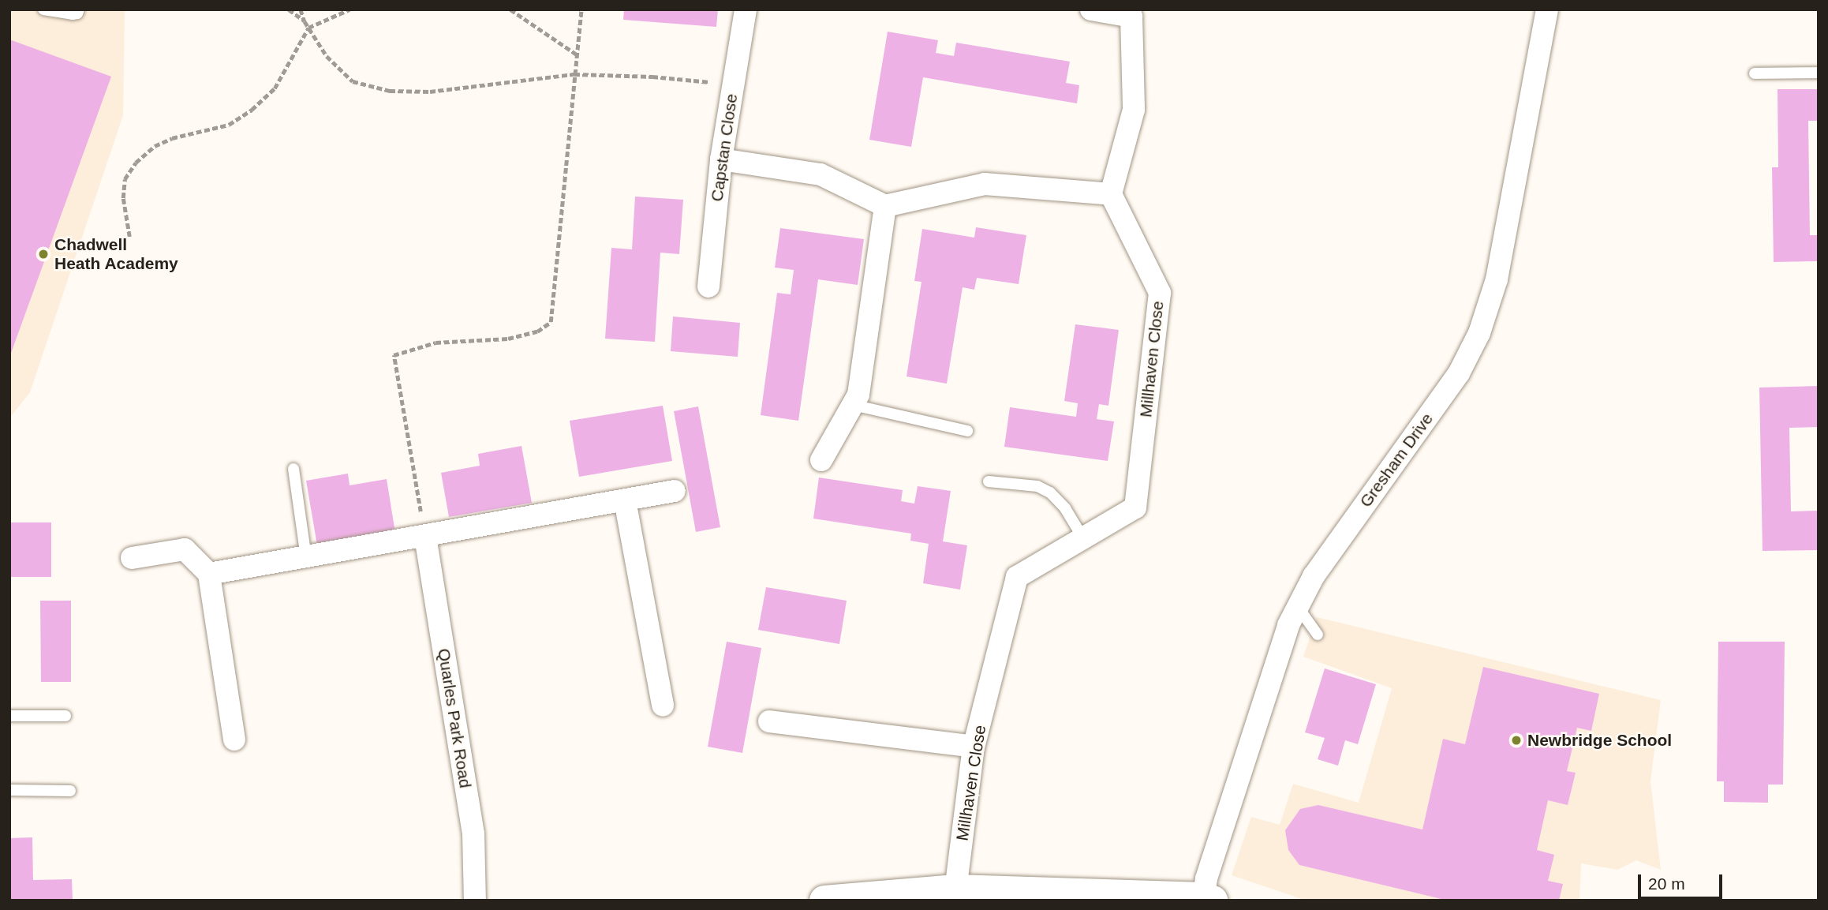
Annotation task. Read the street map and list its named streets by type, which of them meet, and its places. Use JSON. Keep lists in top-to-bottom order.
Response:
{
  "streets": {
    "street": [
      "Capstan Close",
      "Millhaven Close",
      "Gresham Drive",
      "Quarles Park Road"
    ]
  },
  "places": ["Chadwell Heath Academy", "Newbridge School"],
  "scale_bar": "20 m"
}
